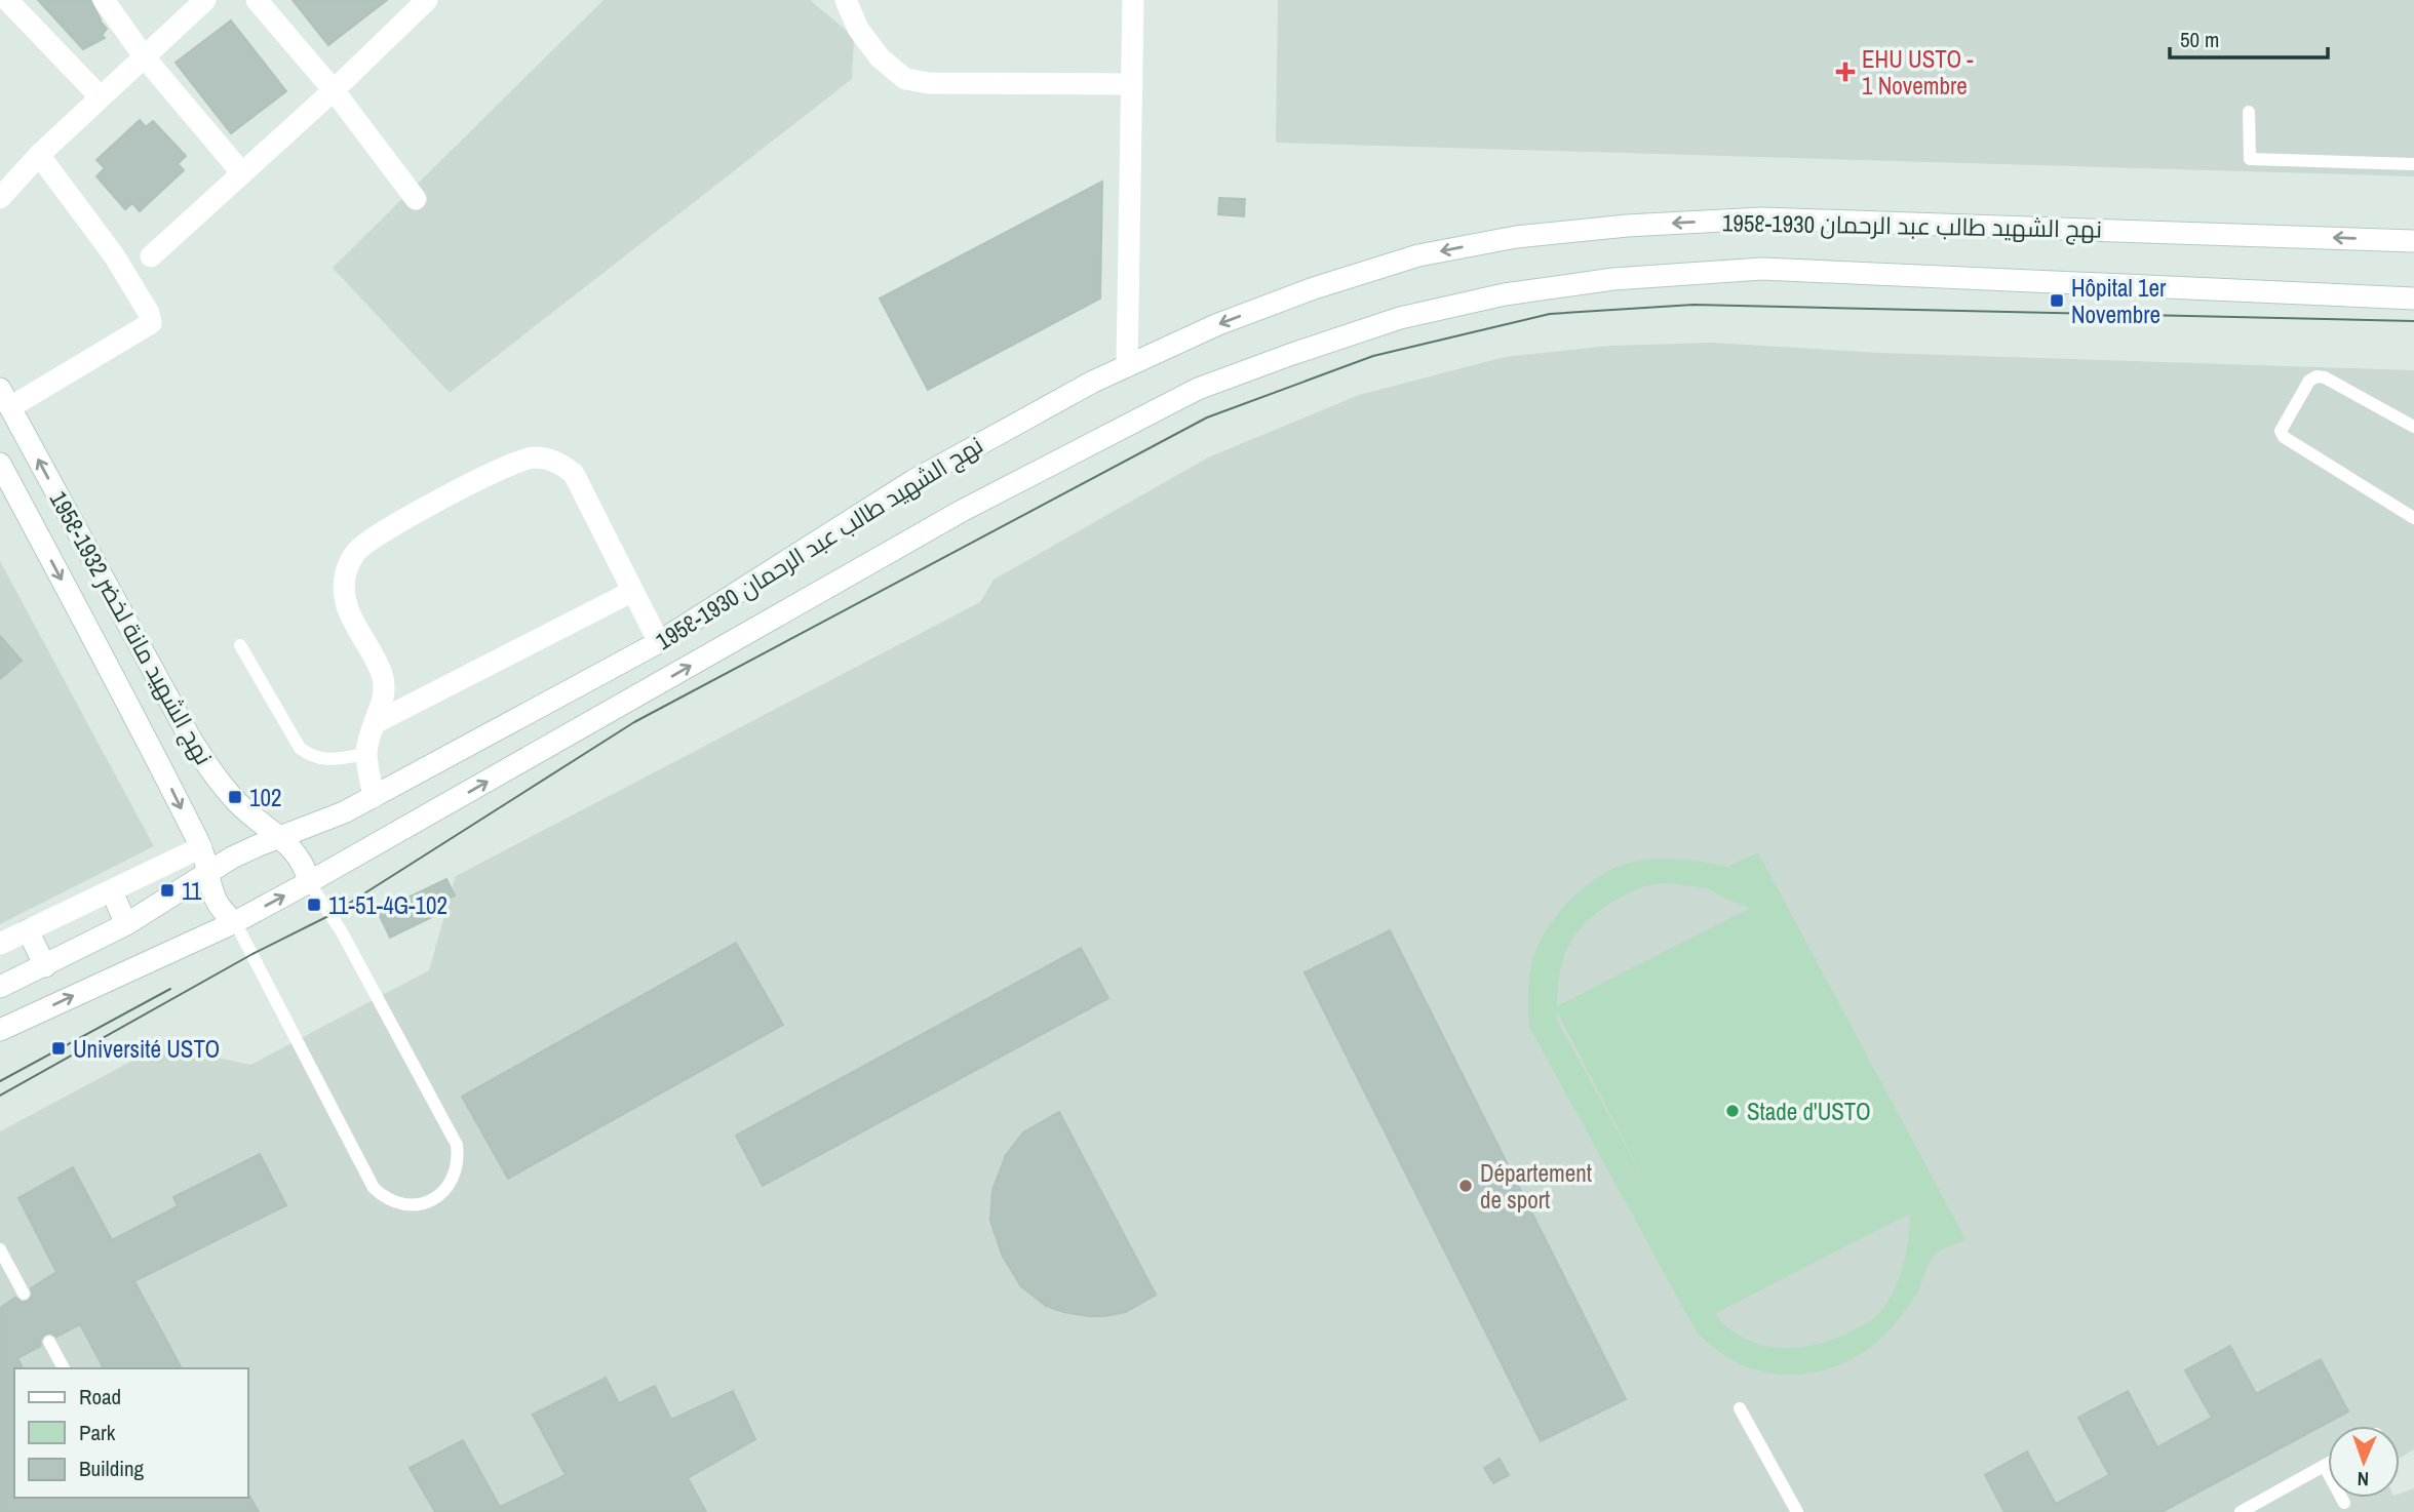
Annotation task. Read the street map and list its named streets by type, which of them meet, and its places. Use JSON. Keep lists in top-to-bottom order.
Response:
{
  "streets": {
    "main road": ["نهج الشهيد طالب عبد الرحمان 1930-1958", "نهج الشهيد مانة لخضر 1932-1958"]
  },
  "crossings": [
    ["نهج الشهيد طالب عبد الرحمان 1930-1958", "نهج الشهيد مانة لخضر 1932-1958"]
  ],
  "places": {
    "health": ["EHU USTO - 1 Novembre"],
    "transit": [
      "Hôpital 1er Novembre",
      "102",
      "11",
      "11-51-4G-102",
      "Université USTO"
    ],
    "other": ["Stade d'USTO", "Département de sport"]
  },
  "legend": ["Road", "Park", "Building"],
  "scale_bar": "50 m",
  "north": "bottom"
}
